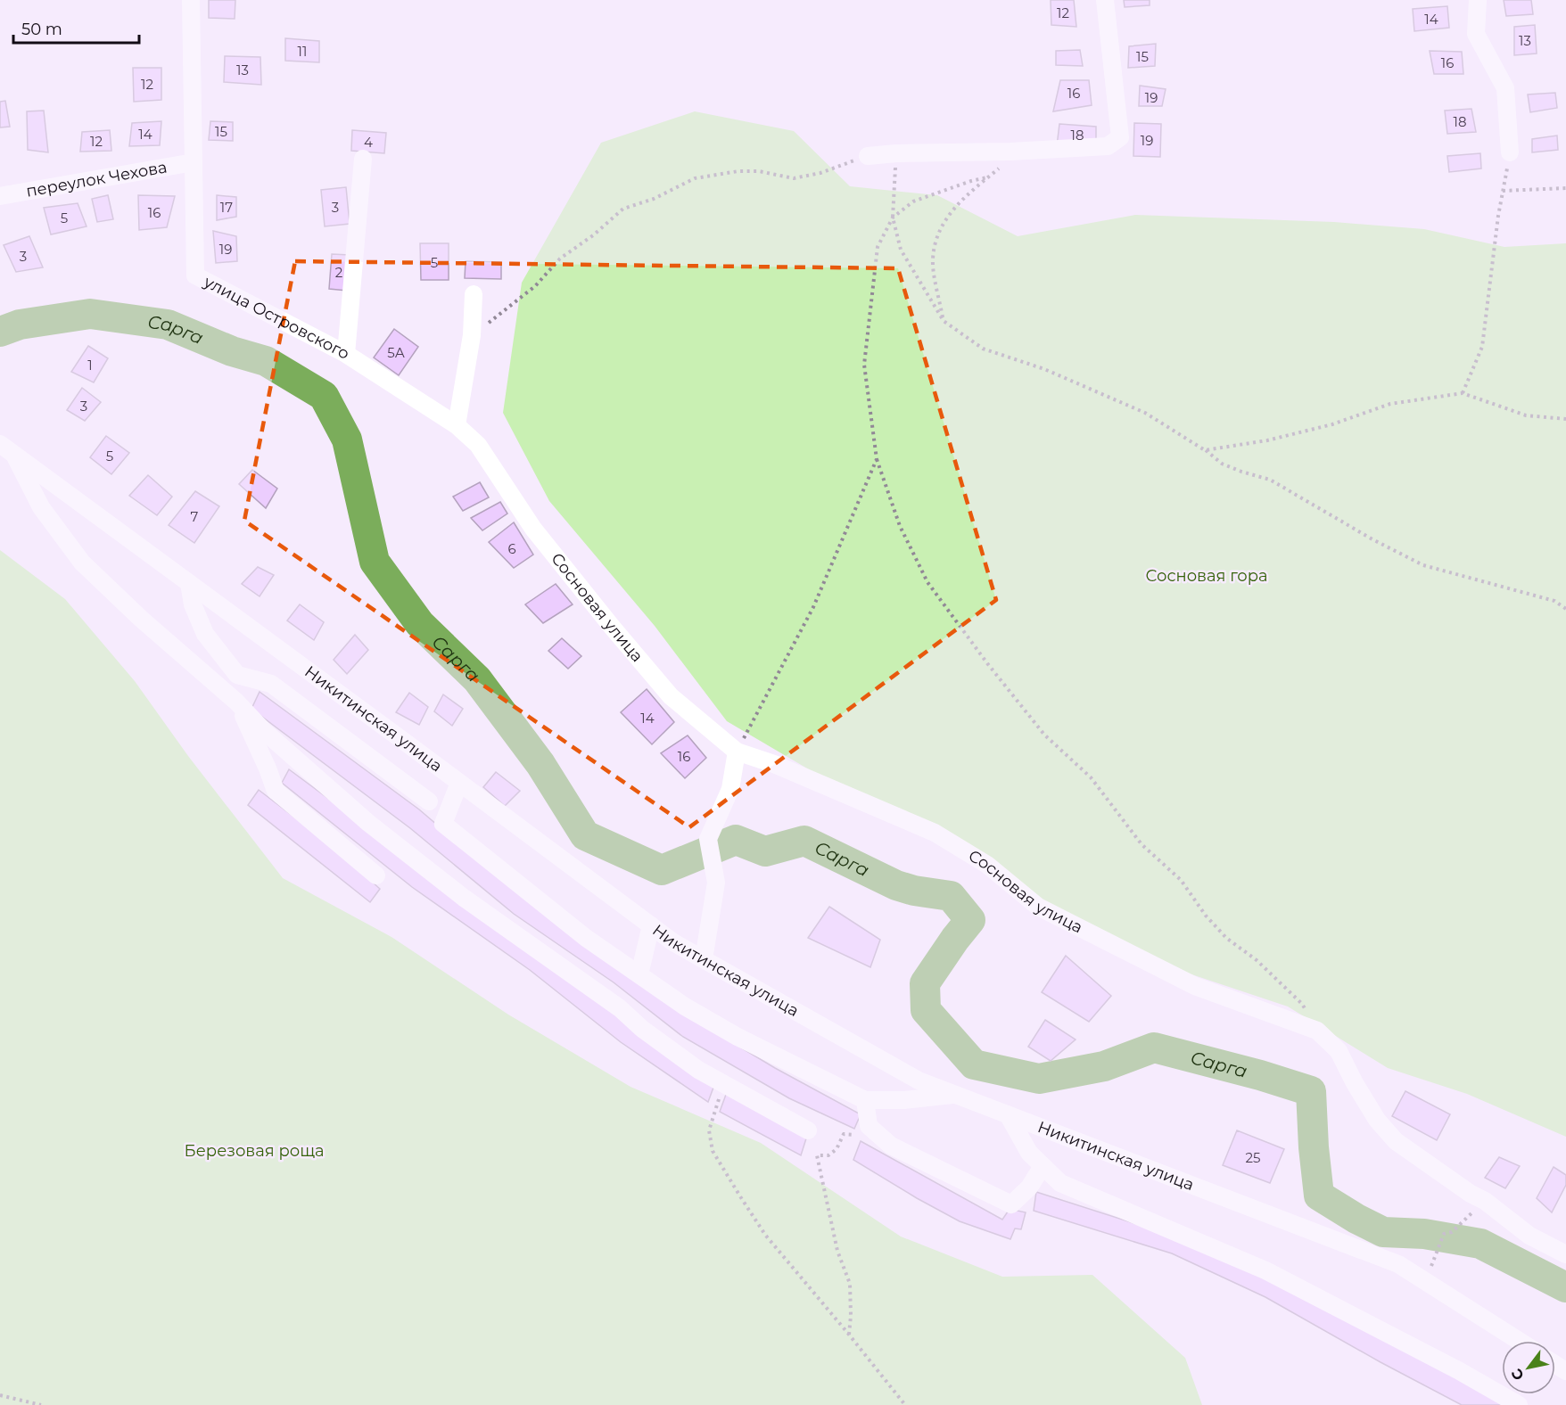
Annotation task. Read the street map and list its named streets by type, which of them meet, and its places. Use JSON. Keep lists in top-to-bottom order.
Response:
{
  "streets": {
    "street": [
      "переулок Чехова",
      "улица Островского",
      "Сосновая улица",
      "Никитинская улица"
    ]
  },
  "crossings": [
    ["переулок Чехова", "улица Островского"],
    ["улица Островского", "Сосновая улица"]
  ],
  "water": ["Сарга"],
  "parks": ["Сосновая гора", "Березовая роща"],
  "house_numbers": [
    "12",
    "14",
    "13",
    "11",
    "15",
    "16",
    "13",
    "12",
    "16",
    "19",
    "18",
    "15",
    "14",
    "18",
    "19",
    "12",
    "4",
    "17",
    "3",
    "16",
    "5",
    "19",
    "3",
    "5",
    "2",
    "5А",
    "1",
    "3",
    "5",
    "7",
    "6",
    "14",
    "16",
    "25"
  ],
  "scale_bar": "50 m",
  "north": "bottom left"
}
